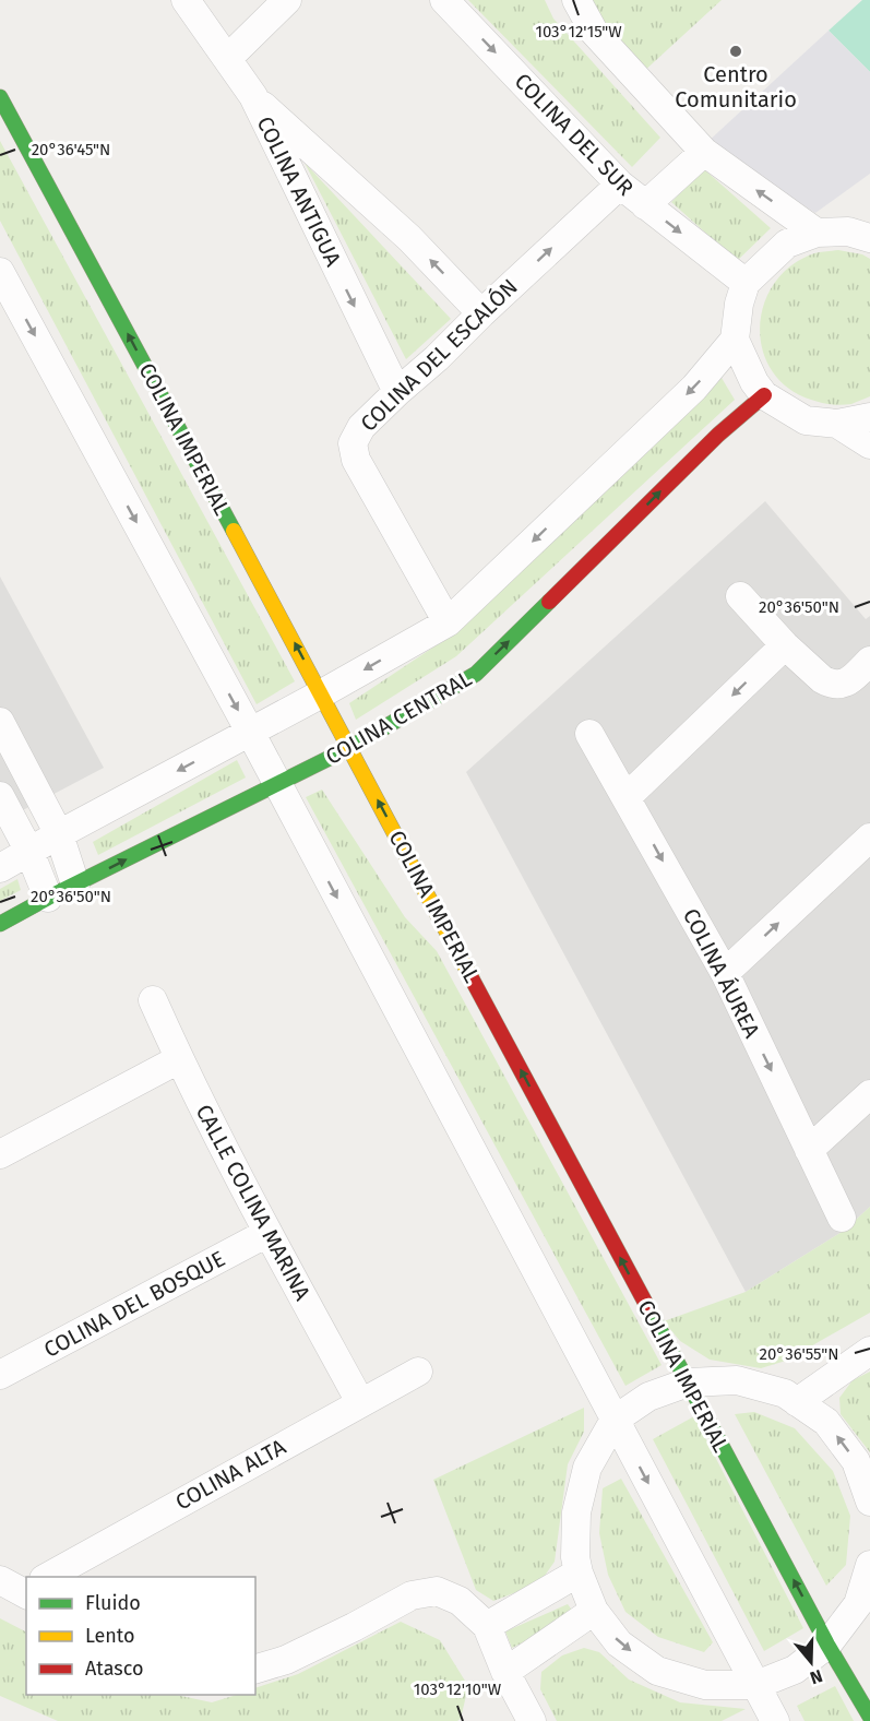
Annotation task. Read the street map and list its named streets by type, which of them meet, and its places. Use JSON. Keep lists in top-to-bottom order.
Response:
{
  "streets": {
    "street": [
      "COLINA DEL SUR",
      "COLINA ANTIGUA",
      "COLINA DEL ESCALÓN",
      "COLINA IMPERIAL",
      "COLINA CENTRAL",
      "COLINA ÁUREA",
      "CALLE COLINA MARINA",
      "COLINA DEL BOSQUE",
      "COLINA ALTA"
    ]
  },
  "crossings": [
    ["COLINA DEL SUR", "COLINA DEL ESCALÓN"],
    ["COLINA ANTIGUA", "COLINA DEL ESCALÓN"],
    ["COLINA IMPERIAL", "COLINA CENTRAL"],
    ["CALLE COLINA MARINA", "COLINA DEL BOSQUE"],
    ["CALLE COLINA MARINA", "COLINA ALTA"]
  ],
  "one_way": ["COLINA ÁUREA"],
  "places": ["Centro Comunitario"],
  "legend": ["Fluido", "Lento", "Atasco"],
  "north": "bottom",
  "coordinates": [
    "103°12'15\"W",
    "20°36'45\"N",
    "20°36'50\"N",
    "20°36'55\"N",
    "103°12'10\"W"
  ]
}
